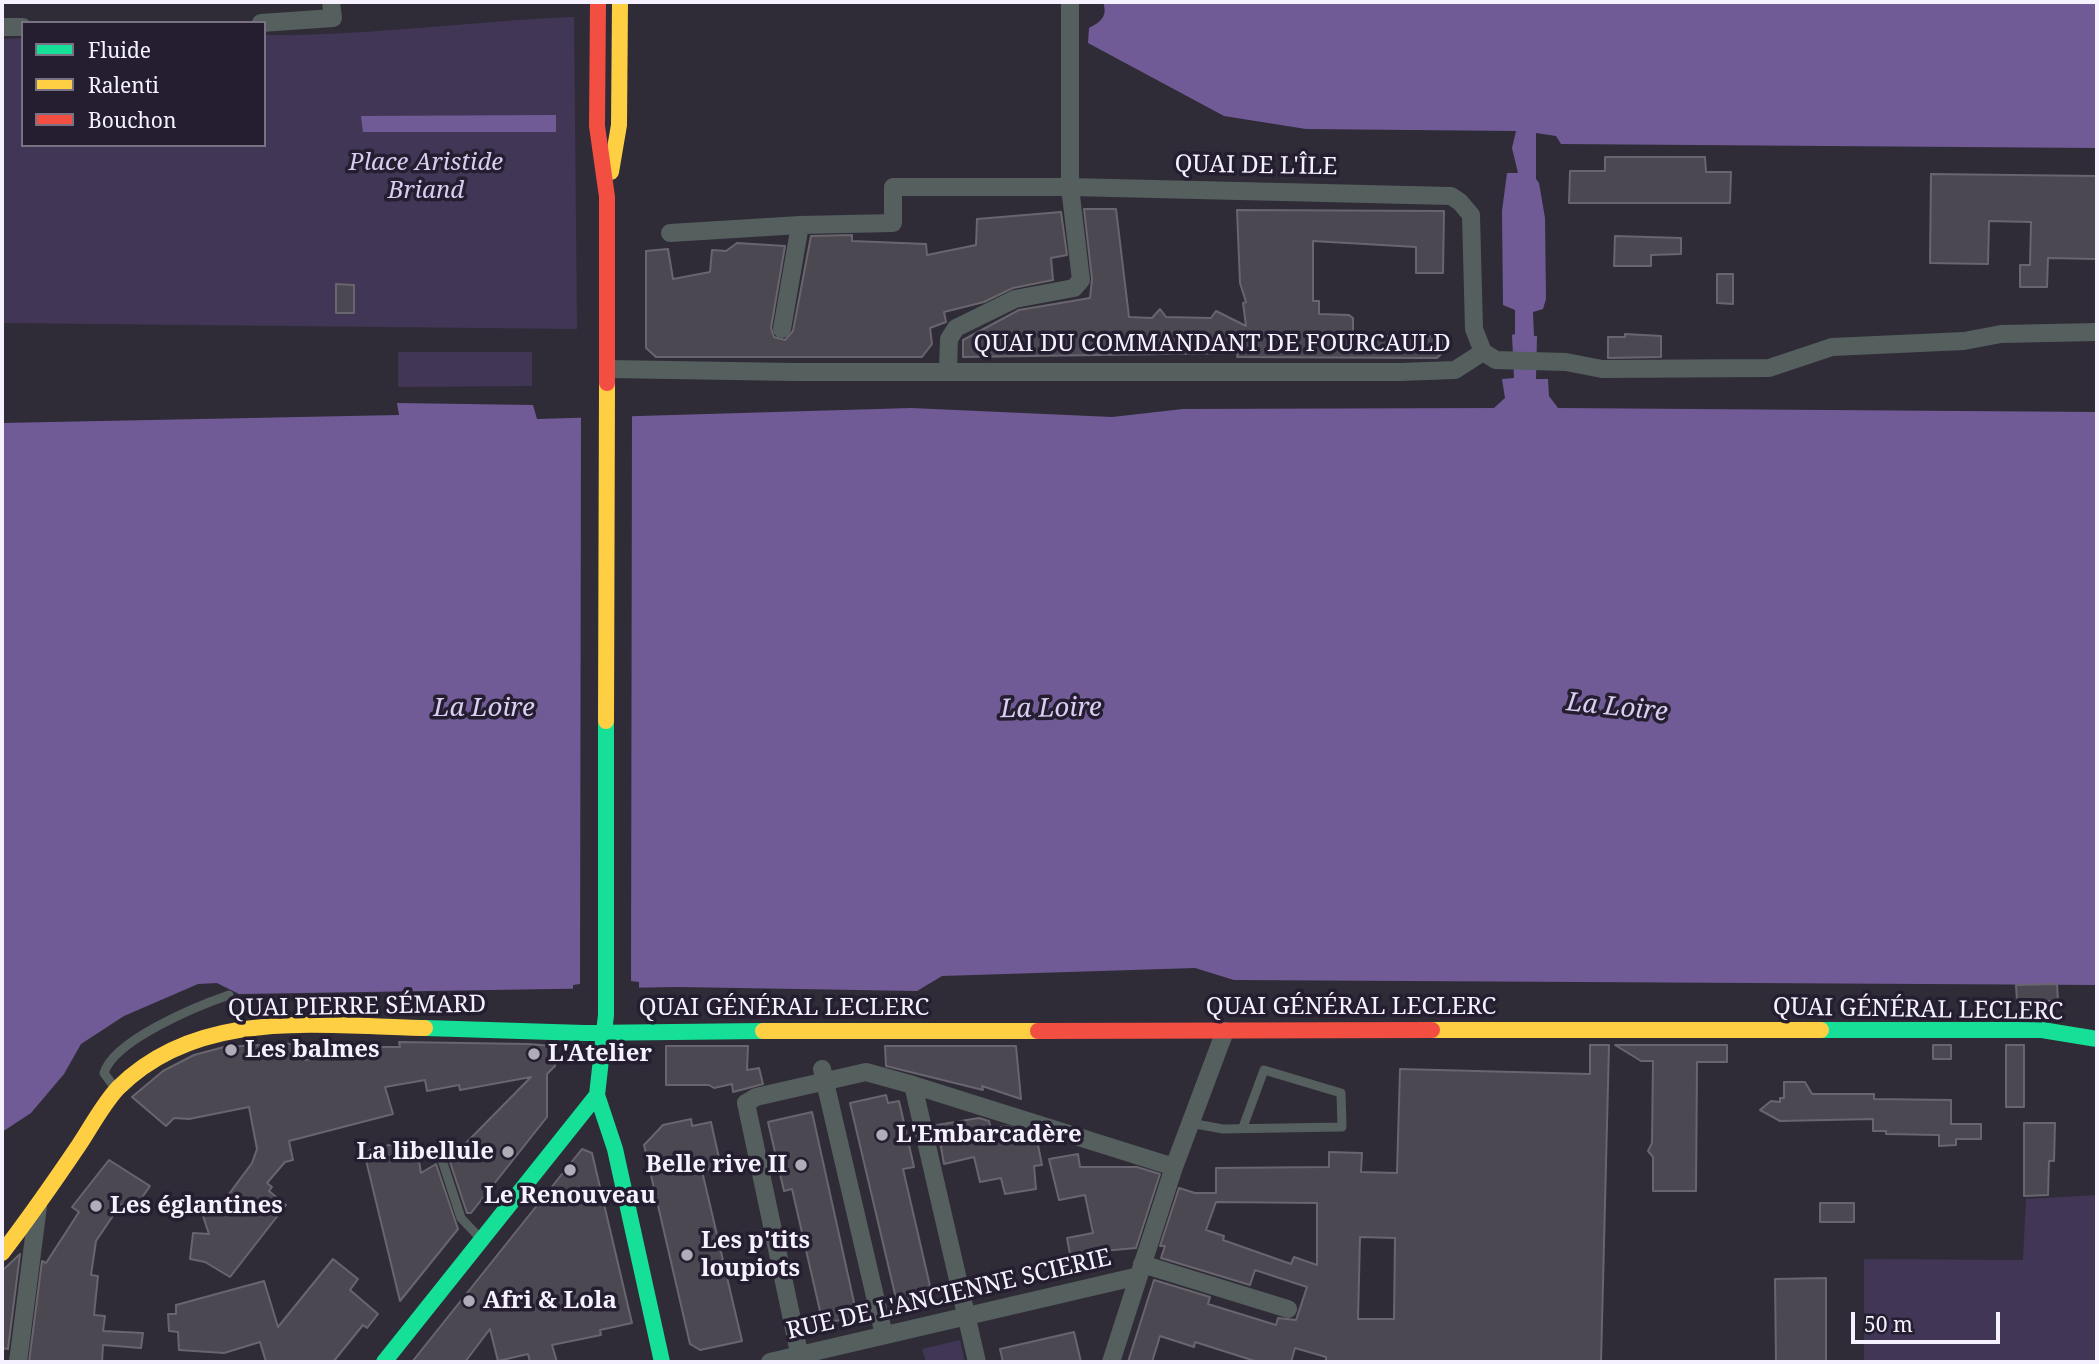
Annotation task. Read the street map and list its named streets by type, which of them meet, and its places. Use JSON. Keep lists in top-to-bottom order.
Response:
{
  "streets": {
    "street": [
      "QUAI DE L'ÎLE",
      "QUAI DU COMMANDANT DE FOURCAULD",
      "QUAI PIERRE SÉMARD",
      "QUAI GÉNÉRAL LECLERC",
      "RUE DE L'ANCIENNE SCIERIE"
    ]
  },
  "crossings": [
    ["QUAI DE L'ÎLE", "QUAI DU COMMANDANT DE FOURCAULD"],
    ["QUAI PIERRE SÉMARD", "QUAI GÉNÉRAL LECLERC"]
  ],
  "water": ["La Loire"],
  "parks": ["Place Aristide Briand"],
  "places": [
    "Les balmes",
    "L'Atelier",
    "L'Embarcadère",
    "La libellule",
    "Belle rive II",
    "Le Renouveau",
    "Les églantines",
    "Les p'tits loupiots",
    "Afri & Lola"
  ],
  "legend": ["Fluide", "Ralenti", "Bouchon"],
  "scale_bar": "50 m"
}
